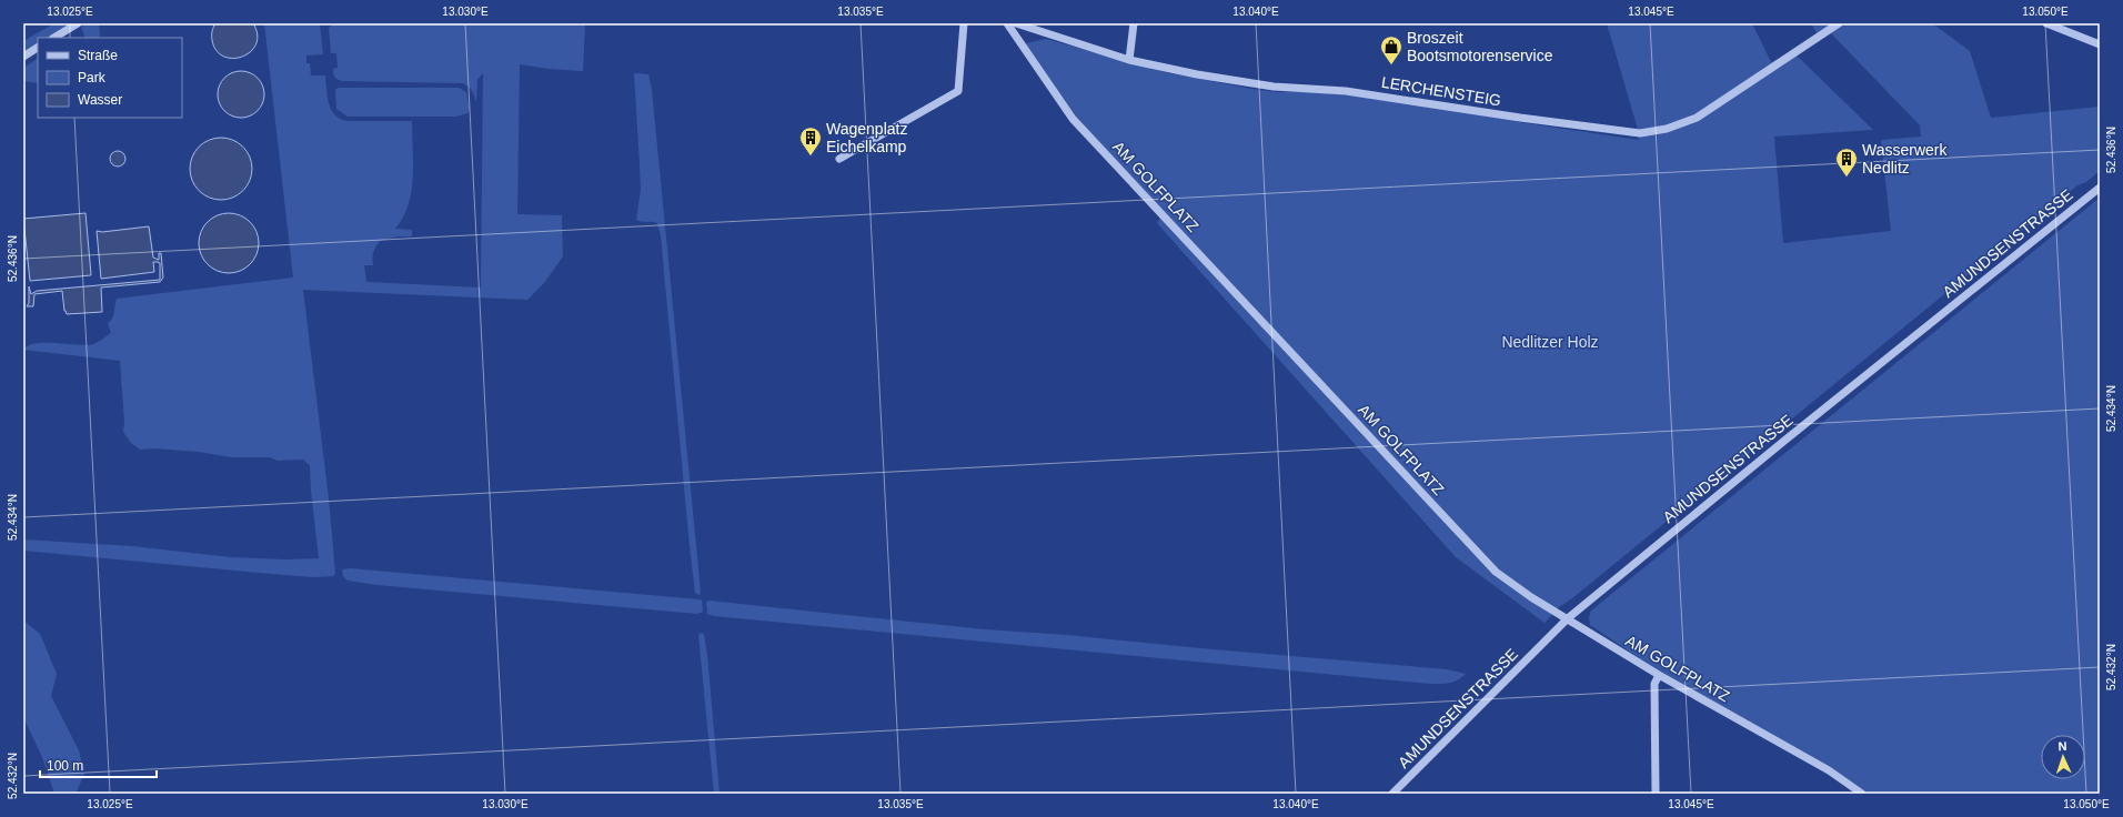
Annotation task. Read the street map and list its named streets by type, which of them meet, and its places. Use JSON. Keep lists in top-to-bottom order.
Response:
{
  "streets": {
    "street": ["LERCHENSTEIG", "AM GOLFPLATZ", "AMUNDSENSTRASSE"]
  },
  "crossings": [
    ["AM GOLFPLATZ", "AMUNDSENSTRASSE"]
  ],
  "parks": ["Nedlitzer Holz"],
  "places": {
    "shop": ["Broszeit Bootsmotorenservice"],
    "building": ["Wagenplatz Eichelkamp", "Wasserwerk Nedlitz"]
  },
  "legend": ["Straße", "Park", "Wasser"],
  "scale_bar": "100 m",
  "north": "top",
  "coordinates": [
    "13.025°E",
    "13.030°E",
    "13.035°E",
    "13.040°E",
    "13.045°E",
    "13.050°E",
    "52.436°N",
    "52.434°N",
    "52.432°N"
  ]
}
